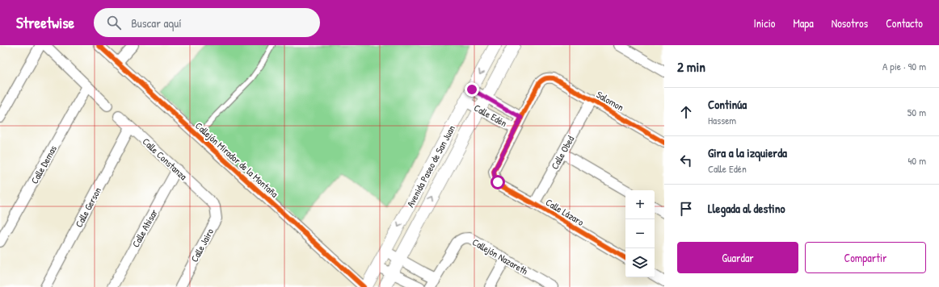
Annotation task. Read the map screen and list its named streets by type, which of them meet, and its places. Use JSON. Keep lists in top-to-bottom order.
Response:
{
  "streets": {
    "street": [
      "Salomon",
      "Calle Edén",
      "Calle Obed",
      "Calle Constanza",
      "Callejón Mirador de la Montaña",
      "Calle Demas",
      "Avenida Paseo de San Juan",
      "Calle Gerson",
      "Calle Lázaro",
      "Calle Ahisar",
      "Calle Jairo",
      "Callejón Nazareth"
    ]
  },
  "crossings": [
    ["Salomon", "Calle Edén"],
    ["Salomon", "Calle Obed"],
    ["Calle Edén", "Avenida Paseo de San Juan"],
    ["Calle Edén", "Calle Lázaro"],
    ["Calle Obed", "Calle Lázaro"],
    ["Calle Constanza", "Calle Gerson"],
    ["Calle Constanza", "Calle Ahisar"],
    ["Calle Constanza", "Calle Jairo"]
  ],
  "page": {
    "header": "Streetwise",
    "search": "Buscar aquí",
    "nav": [
      "Inicio",
      "Mapa",
      "Nosotros",
      "Contacto"
    ],
    "heading": ["2 min", "A pie · 90 m"],
    "list": [
      ["Continúa", "Hassem", "50 m"],
      ["Gira a la izquierda", "Calle Edén", "40 m"],
      "Llegada al destino"
    ],
    "map_buttons": ["+", "−"],
    "buttons": ["Guardar", "Compartir"]
  }
}
